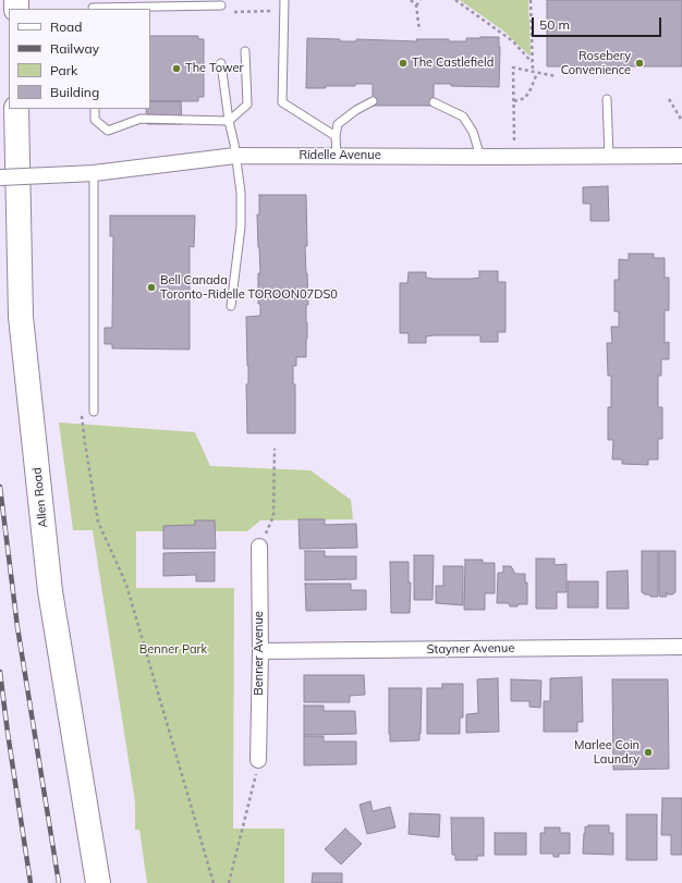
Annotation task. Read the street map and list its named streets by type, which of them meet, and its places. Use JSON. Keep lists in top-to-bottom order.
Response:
{
  "streets": {
    "highway": ["Allen Road"],
    "street": ["Ridelle Avenue", "Stayner Avenue", "Benner Avenue"]
  },
  "crossings": [
    ["Stayner Avenue", "Benner Avenue"]
  ],
  "parks": ["Benner Park"],
  "places": [
    "The Castlefield",
    "Rosebery Convenience",
    "The Tower",
    "Bell Canada Toronto-Ridelle TOROON07DS0",
    "Marlee Coin Laundry"
  ],
  "legend": [
    "Road",
    "Railway",
    "Park",
    "Building"
  ],
  "scale_bar": "50 m"
}
